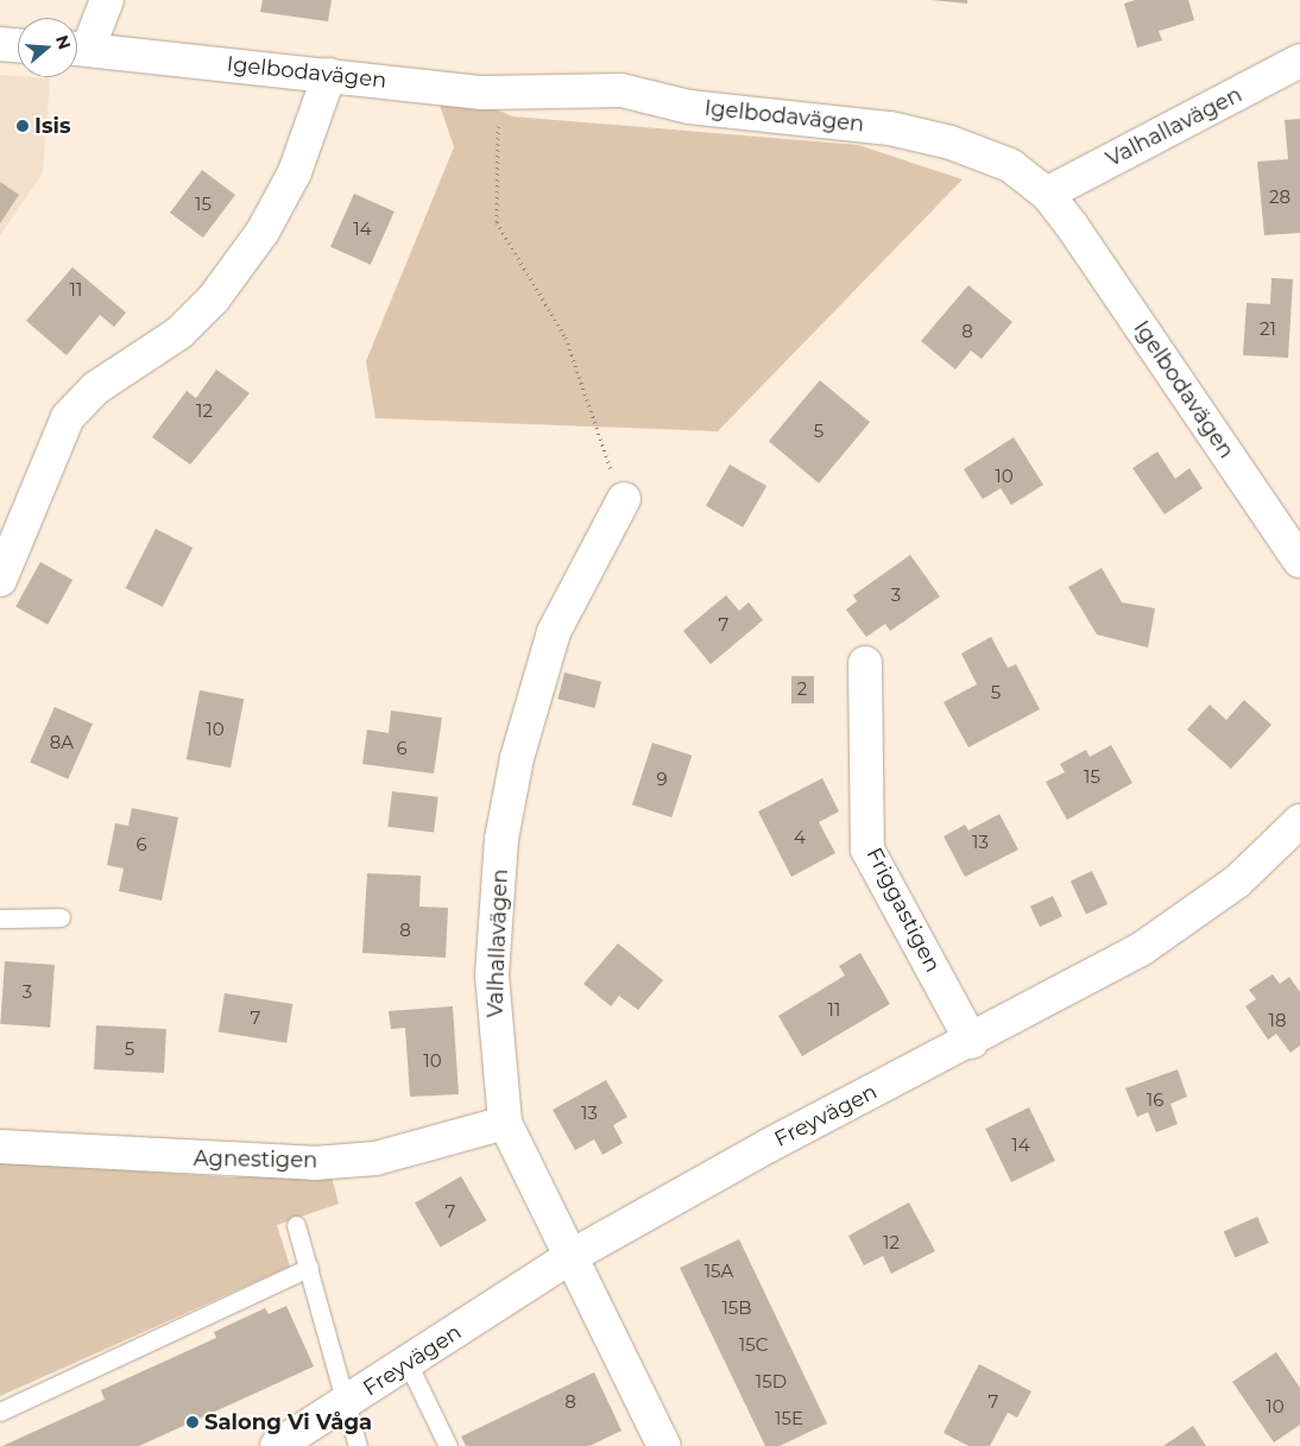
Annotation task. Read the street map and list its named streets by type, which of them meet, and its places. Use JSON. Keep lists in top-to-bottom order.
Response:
{
  "streets": {
    "street": [
      "Igelbodavägen",
      "Valhallavägen",
      "Friggastigen",
      "Freyvägen",
      "Agnestigen"
    ]
  },
  "crossings": [
    ["Igelbodavägen", "Valhallavägen"],
    ["Valhallavägen", "Freyvägen"],
    ["Valhallavägen", "Agnestigen"],
    ["Friggastigen", "Freyvägen"]
  ],
  "places": ["Isis", "Salong Vi Våga"],
  "house_numbers": [
    "28",
    "15",
    "14",
    "11",
    "21",
    "8",
    "12",
    "5",
    "10",
    "3",
    "7",
    "2",
    "5",
    "10",
    "8A",
    "6",
    "15",
    "9",
    "4",
    "13",
    "6",
    "8",
    "3",
    "11",
    "7",
    "18",
    "5",
    "10",
    "16",
    "13",
    "14",
    "7",
    "12",
    "15A",
    "15B",
    "15C",
    "15D",
    "8",
    "7",
    "10",
    "15E"
  ],
  "north": "right"
}
